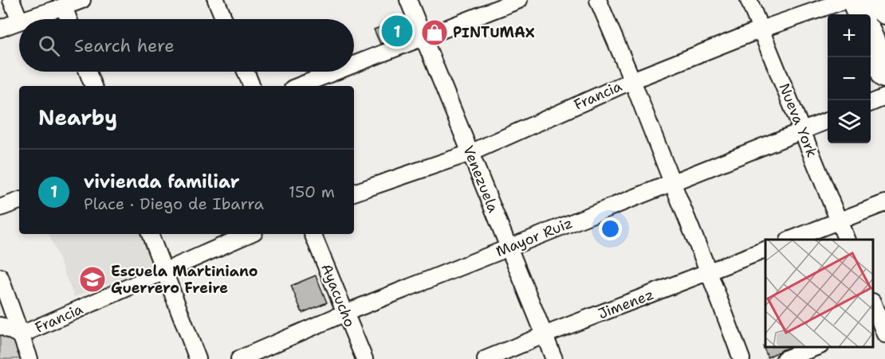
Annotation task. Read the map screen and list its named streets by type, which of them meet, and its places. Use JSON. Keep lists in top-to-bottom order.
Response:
{
  "streets": {
    "street": [
      "Francia",
      "Nueva York",
      "Venezuela",
      "Mayor Ruiz",
      "Ayacucho",
      "Jimenez"
    ]
  },
  "crossings": [
    ["Francia", "Nueva York"],
    ["Francia", "Venezuela"],
    ["Nueva York", "Mayor Ruiz"],
    ["Venezuela", "Mayor Ruiz"],
    ["Venezuela", "Jimenez"],
    ["Mayor Ruiz", "Ayacucho"]
  ],
  "places": {
    "shop": ["PINTUMAX"],
    "school or university": ["Escuela Martiniano Guerrero Freire"]
  },
  "page": {
    "pins": "1",
    "map_buttons": ["+", "−"],
    "search": "Search here",
    "heading": "Nearby",
    "list": [
      {
        "mark": "1",
        "name": "vivienda familiar",
        "note": "Place · Diego de Ibarra",
        "value": "150 m"
      }
    ]
  }
}
